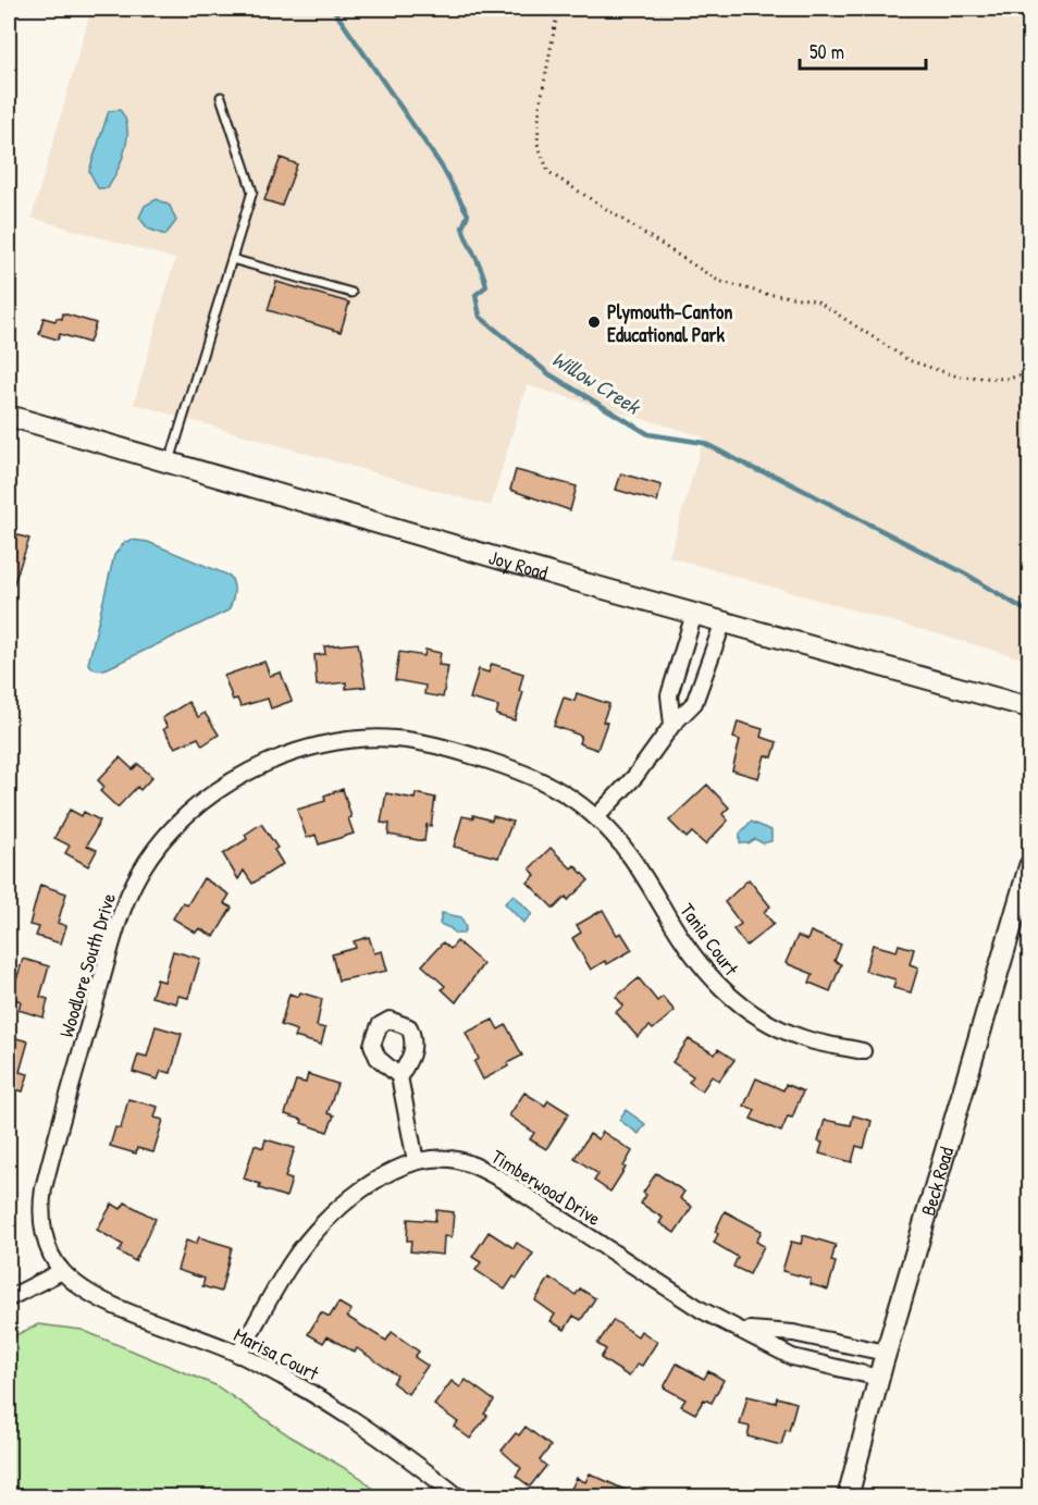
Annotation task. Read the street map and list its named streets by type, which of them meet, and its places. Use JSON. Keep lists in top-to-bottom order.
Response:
{
  "streets": {
    "street": [
      "Joy Road",
      "Tania Court",
      "Woodlore South Drive",
      "Beck Road",
      "Timberwood Drive",
      "Marisa Court"
    ]
  },
  "crossings": [
    ["Tania Court", "Woodlore South Drive"],
    ["Woodlore South Drive", "Marisa Court"],
    ["Beck Road", "Timberwood Drive"],
    ["Timberwood Drive", "Marisa Court"]
  ],
  "water": ["Willow Creek"],
  "places": ["Plymouth-Canton Educational Park"],
  "scale_bar": "50 m"
}
